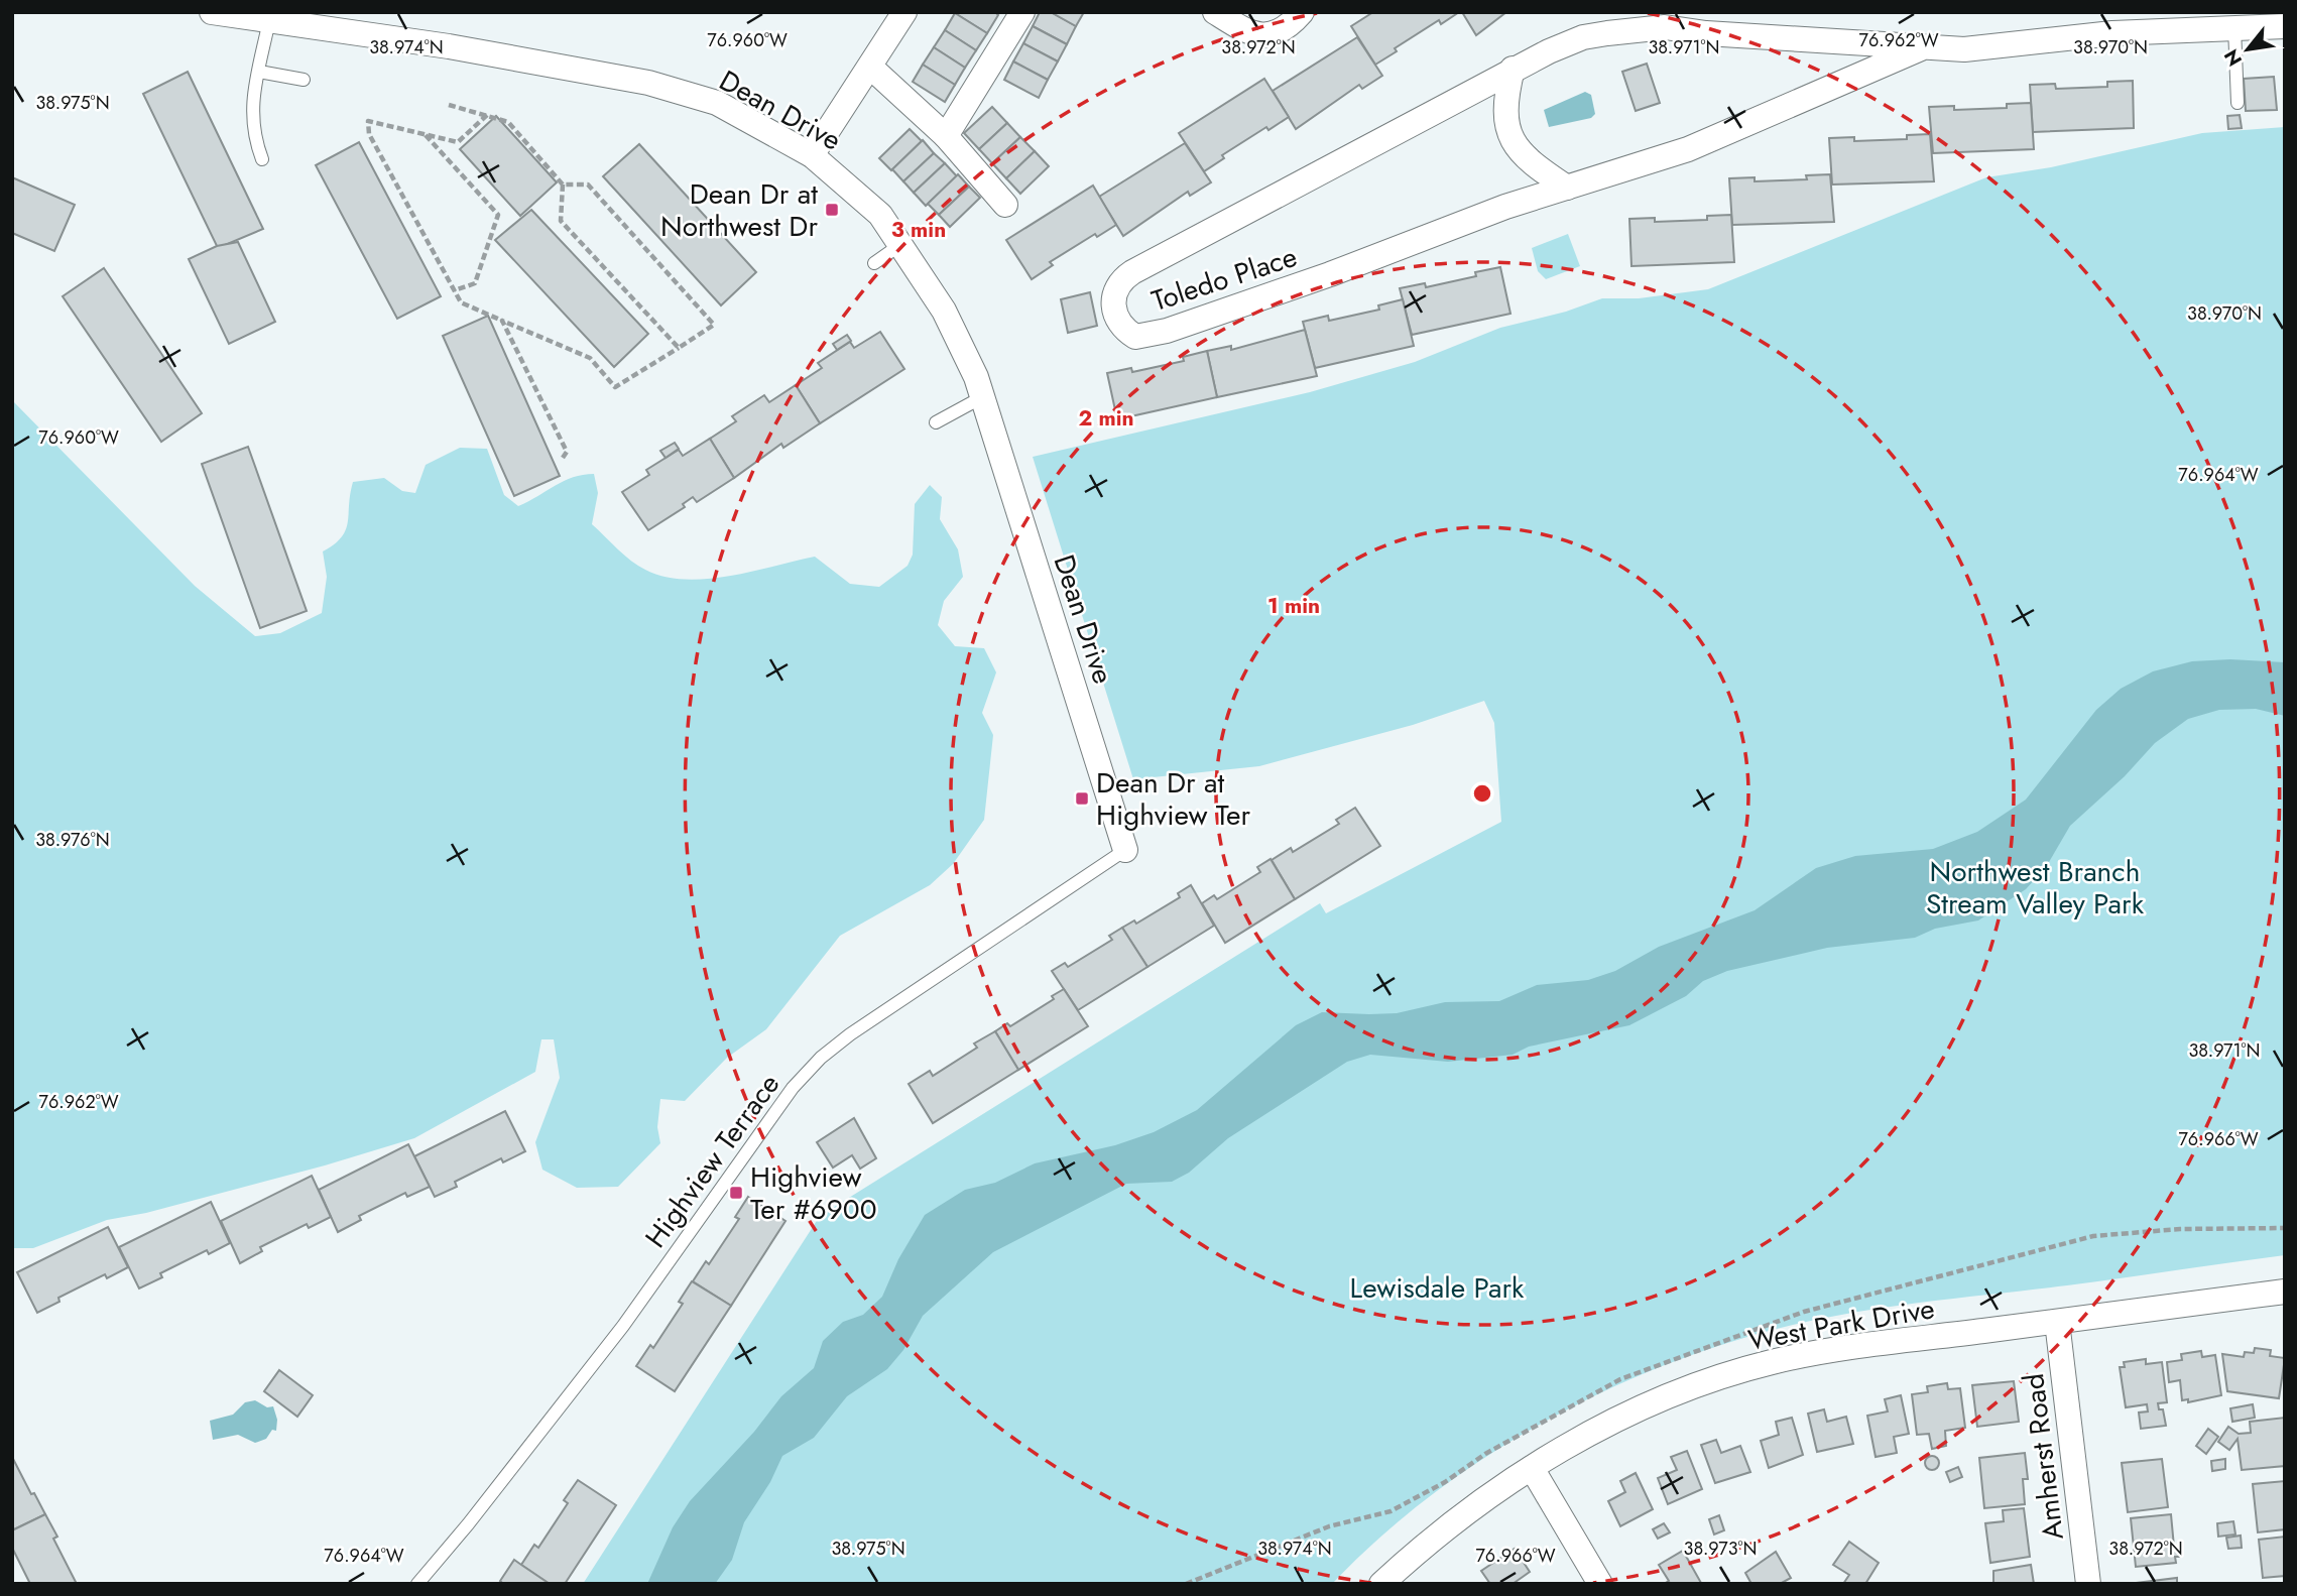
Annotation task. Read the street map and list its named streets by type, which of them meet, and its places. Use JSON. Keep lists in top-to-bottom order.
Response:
{
  "streets": {
    "street": [
      "Dean Drive",
      "Toledo Place",
      "West Park Drive",
      "Amherst Road"
    ],
    "lane": ["Highview Terrace"]
  },
  "crossings": [
    ["Dean Drive", "Highview Terrace"],
    ["West Park Drive", "Amherst Road"]
  ],
  "parks": ["Northwest Branch Stream Valley Park", "Lewisdale Park"],
  "places": {
    "transit": ["Dean Dr at Northwest Dr", "Dean Dr at Highview Ter", "Highview Ter #6900"]
  },
  "north": "bottom left",
  "coordinates": [
    "76.960°W",
    "76.962°W",
    "38.974°N",
    "38.971°N",
    "38.970°N",
    "38.972°N",
    "38.975°N",
    "76.964°W",
    "38.976°N",
    "76.966°W",
    "38.973°N"
  ],
  "rings": ["3 min", "2 min", "1 min"]
}
